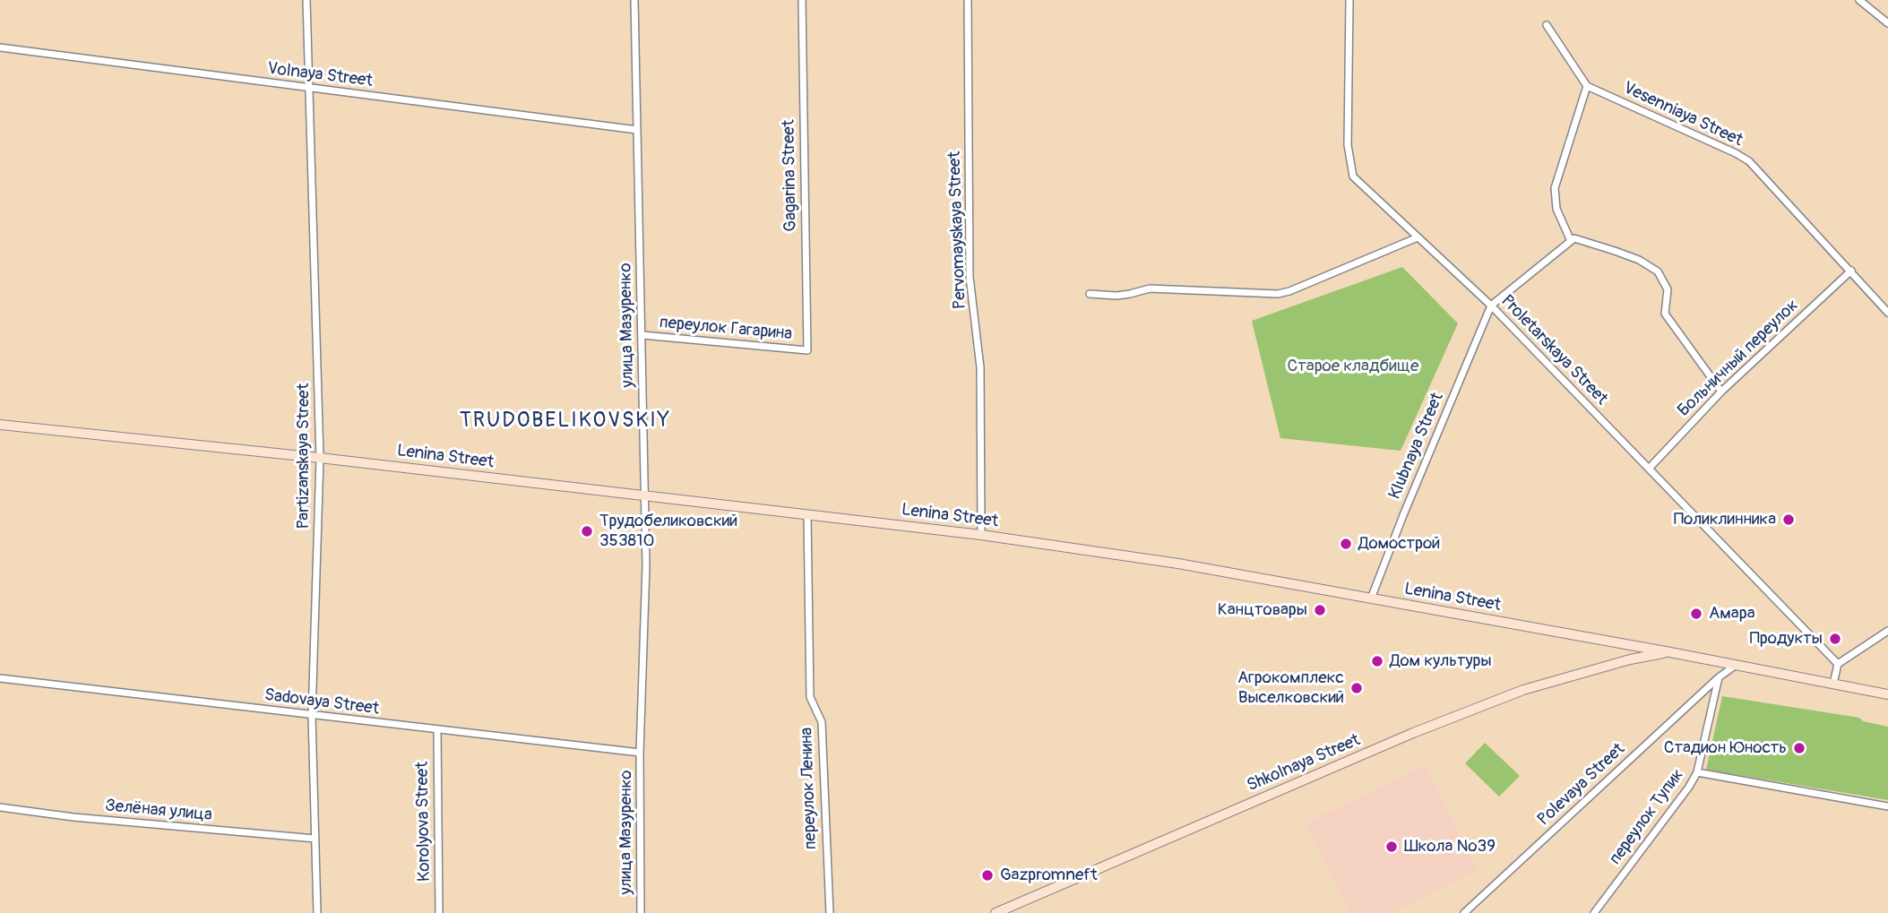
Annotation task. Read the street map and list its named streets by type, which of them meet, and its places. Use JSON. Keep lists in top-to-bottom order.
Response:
{
  "streets": {
    "street": [
      "Volnaya Street",
      "Vesenniaya Street",
      "Gagarina Street",
      "Pervomayskaya Street",
      "улица Мазуренко",
      "переулок Гагарина",
      "Proletarskaya Street",
      "Больничный переулок",
      "Klubnaya Street",
      "Partizanskaya Street",
      "Lenina Street",
      "Sadovaya Street",
      "Shkolnaya Street",
      "Polevaya Street",
      "переулок Ленина",
      "Зелёная улица",
      "переулок Тупик",
      "Korolyova Street"
    ]
  },
  "crossings": [
    ["Volnaya Street", "улица Мазуренко"],
    ["Volnaya Street", "Partizanskaya Street"],
    ["Vesenniaya Street", "Больничный переулок"],
    ["Gagarina Street", "переулок Гагарина"],
    ["Pervomayskaya Street", "Lenina Street"],
    ["улица Мазуренко", "переулок Гагарина"],
    ["улица Мазуренко", "Lenina Street"],
    ["улица Мазуренко", "Sadovaya Street"],
    ["Proletarskaya Street", "Больничный переулок"],
    ["Proletarskaya Street", "Klubnaya Street"],
    ["Klubnaya Street", "Lenina Street"],
    ["Partizanskaya Street", "Lenina Street"],
    ["Partizanskaya Street", "Sadovaya Street"],
    ["Partizanskaya Street", "Зелёная улица"],
    ["Lenina Street", "Shkolnaya Street"],
    ["Lenina Street", "переулок Ленина"],
    ["Sadovaya Street", "Korolyova Street"],
    ["Polevaya Street", "переулок Тупик"]
  ],
  "districts": ["TRUDOBELIKOVSKIY"],
  "parks": ["Старое кладбище"],
  "places": [
    "Поликлинника",
    "Трудобеликовский 353810",
    "Домострой",
    "Канцтовары",
    "Амара",
    "Продукты",
    "Дом культуры",
    "Агрокомплекс Выселковский",
    "Стадион Юность",
    "Школа №39",
    "Gazpromneft"
  ]
}
